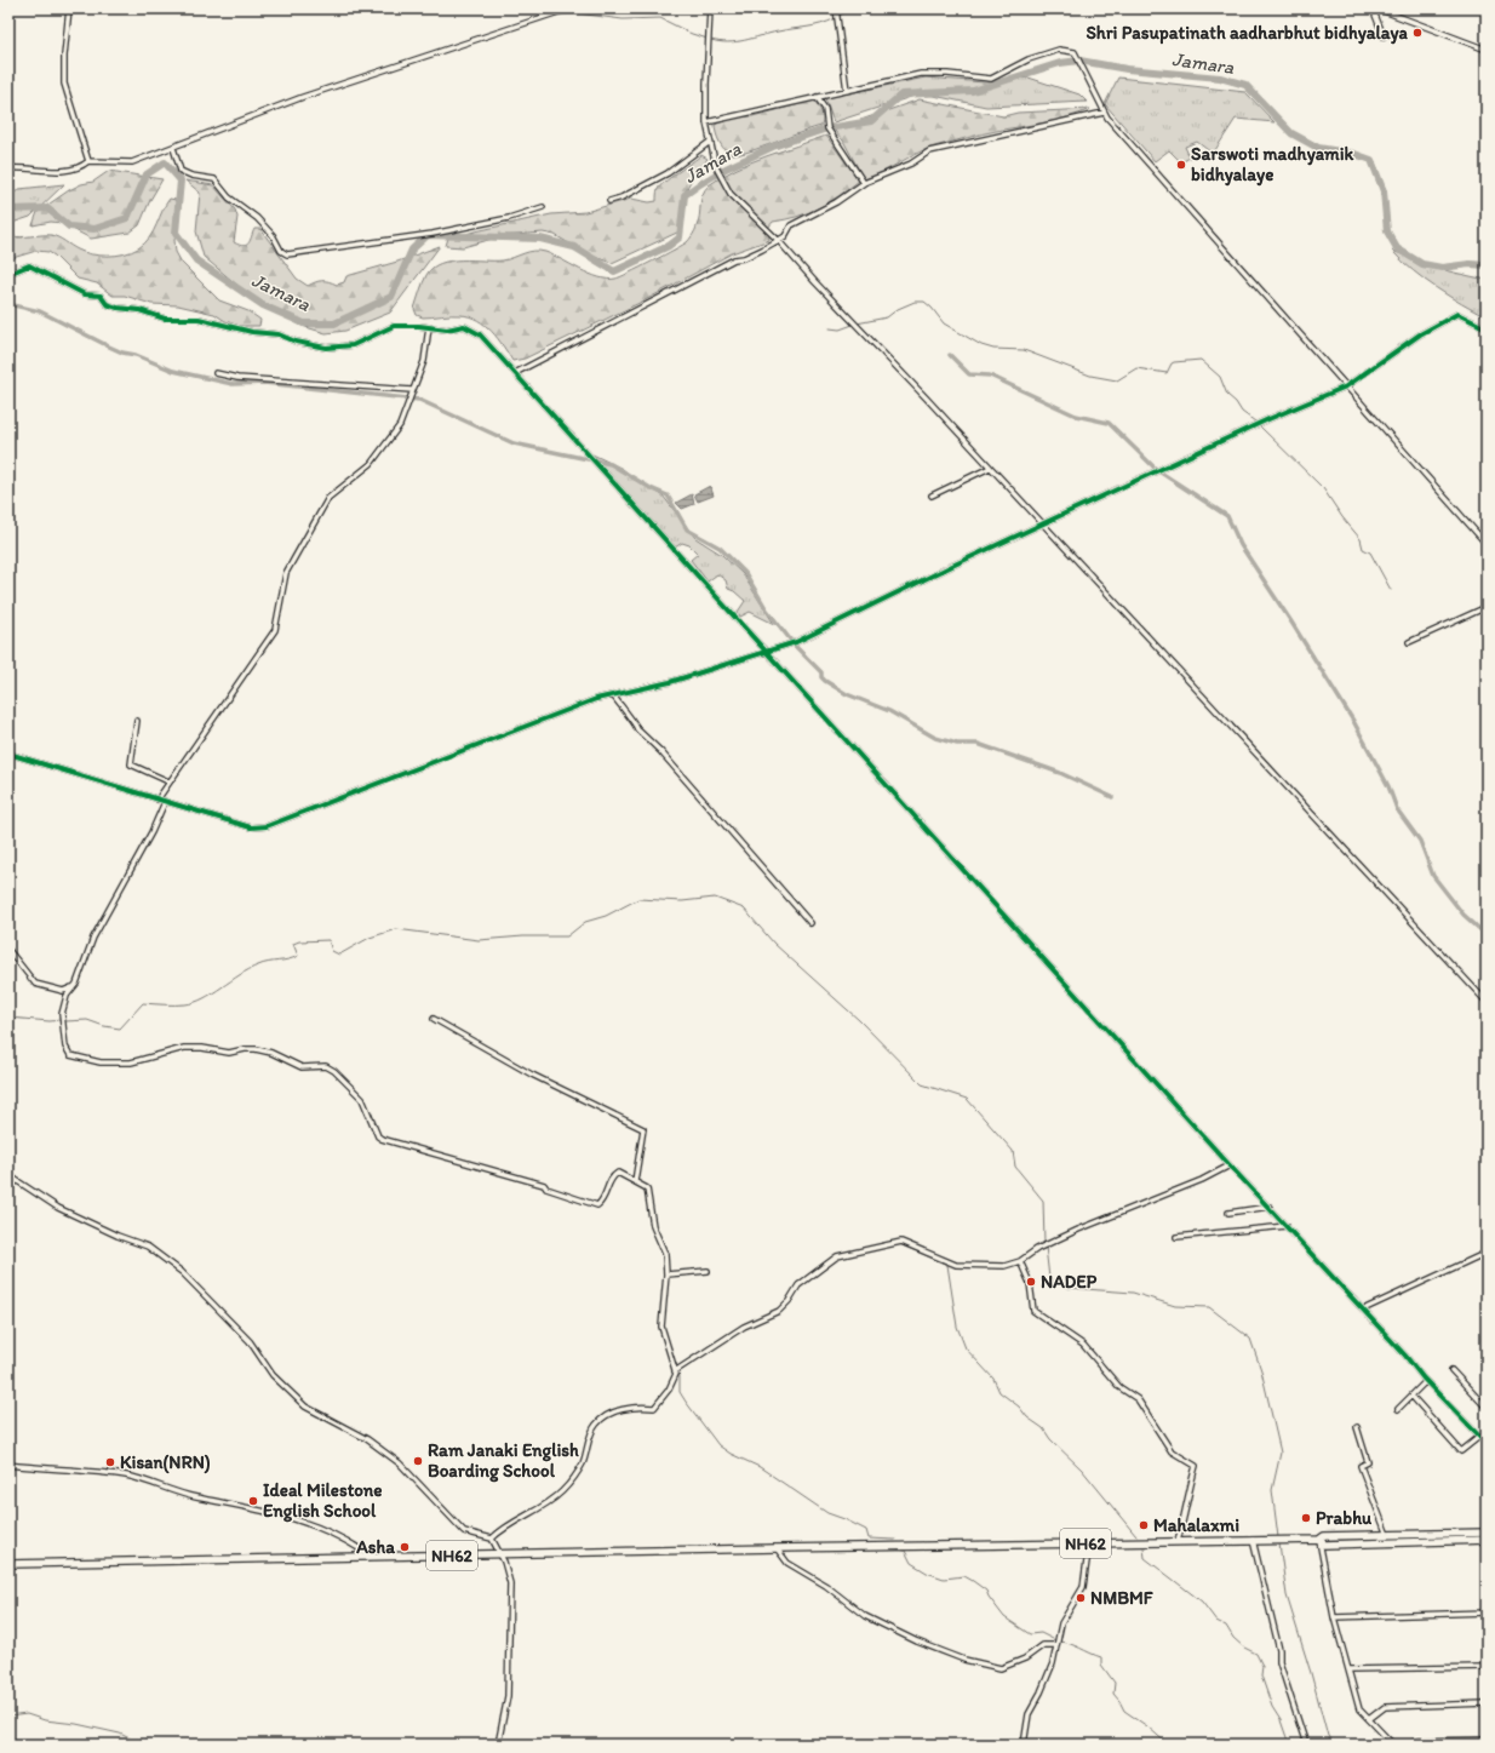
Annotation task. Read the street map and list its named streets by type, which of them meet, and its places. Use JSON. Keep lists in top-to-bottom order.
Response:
{
  "streets": {
    "main road": ["NH62"]
  },
  "water": ["Jamara"],
  "places": [
    "Shri Pasupatinath aadharbhut bidhyalaya",
    "Sarswoti madhyamik bidhyalaye",
    "NADEP",
    "Ram Janaki English Boarding School",
    "Kisan(NRN)",
    "Ideal Milestone English School",
    "Prabhu",
    "Mahalaxmi",
    "Asha",
    "NMBMF"
  ]
}
